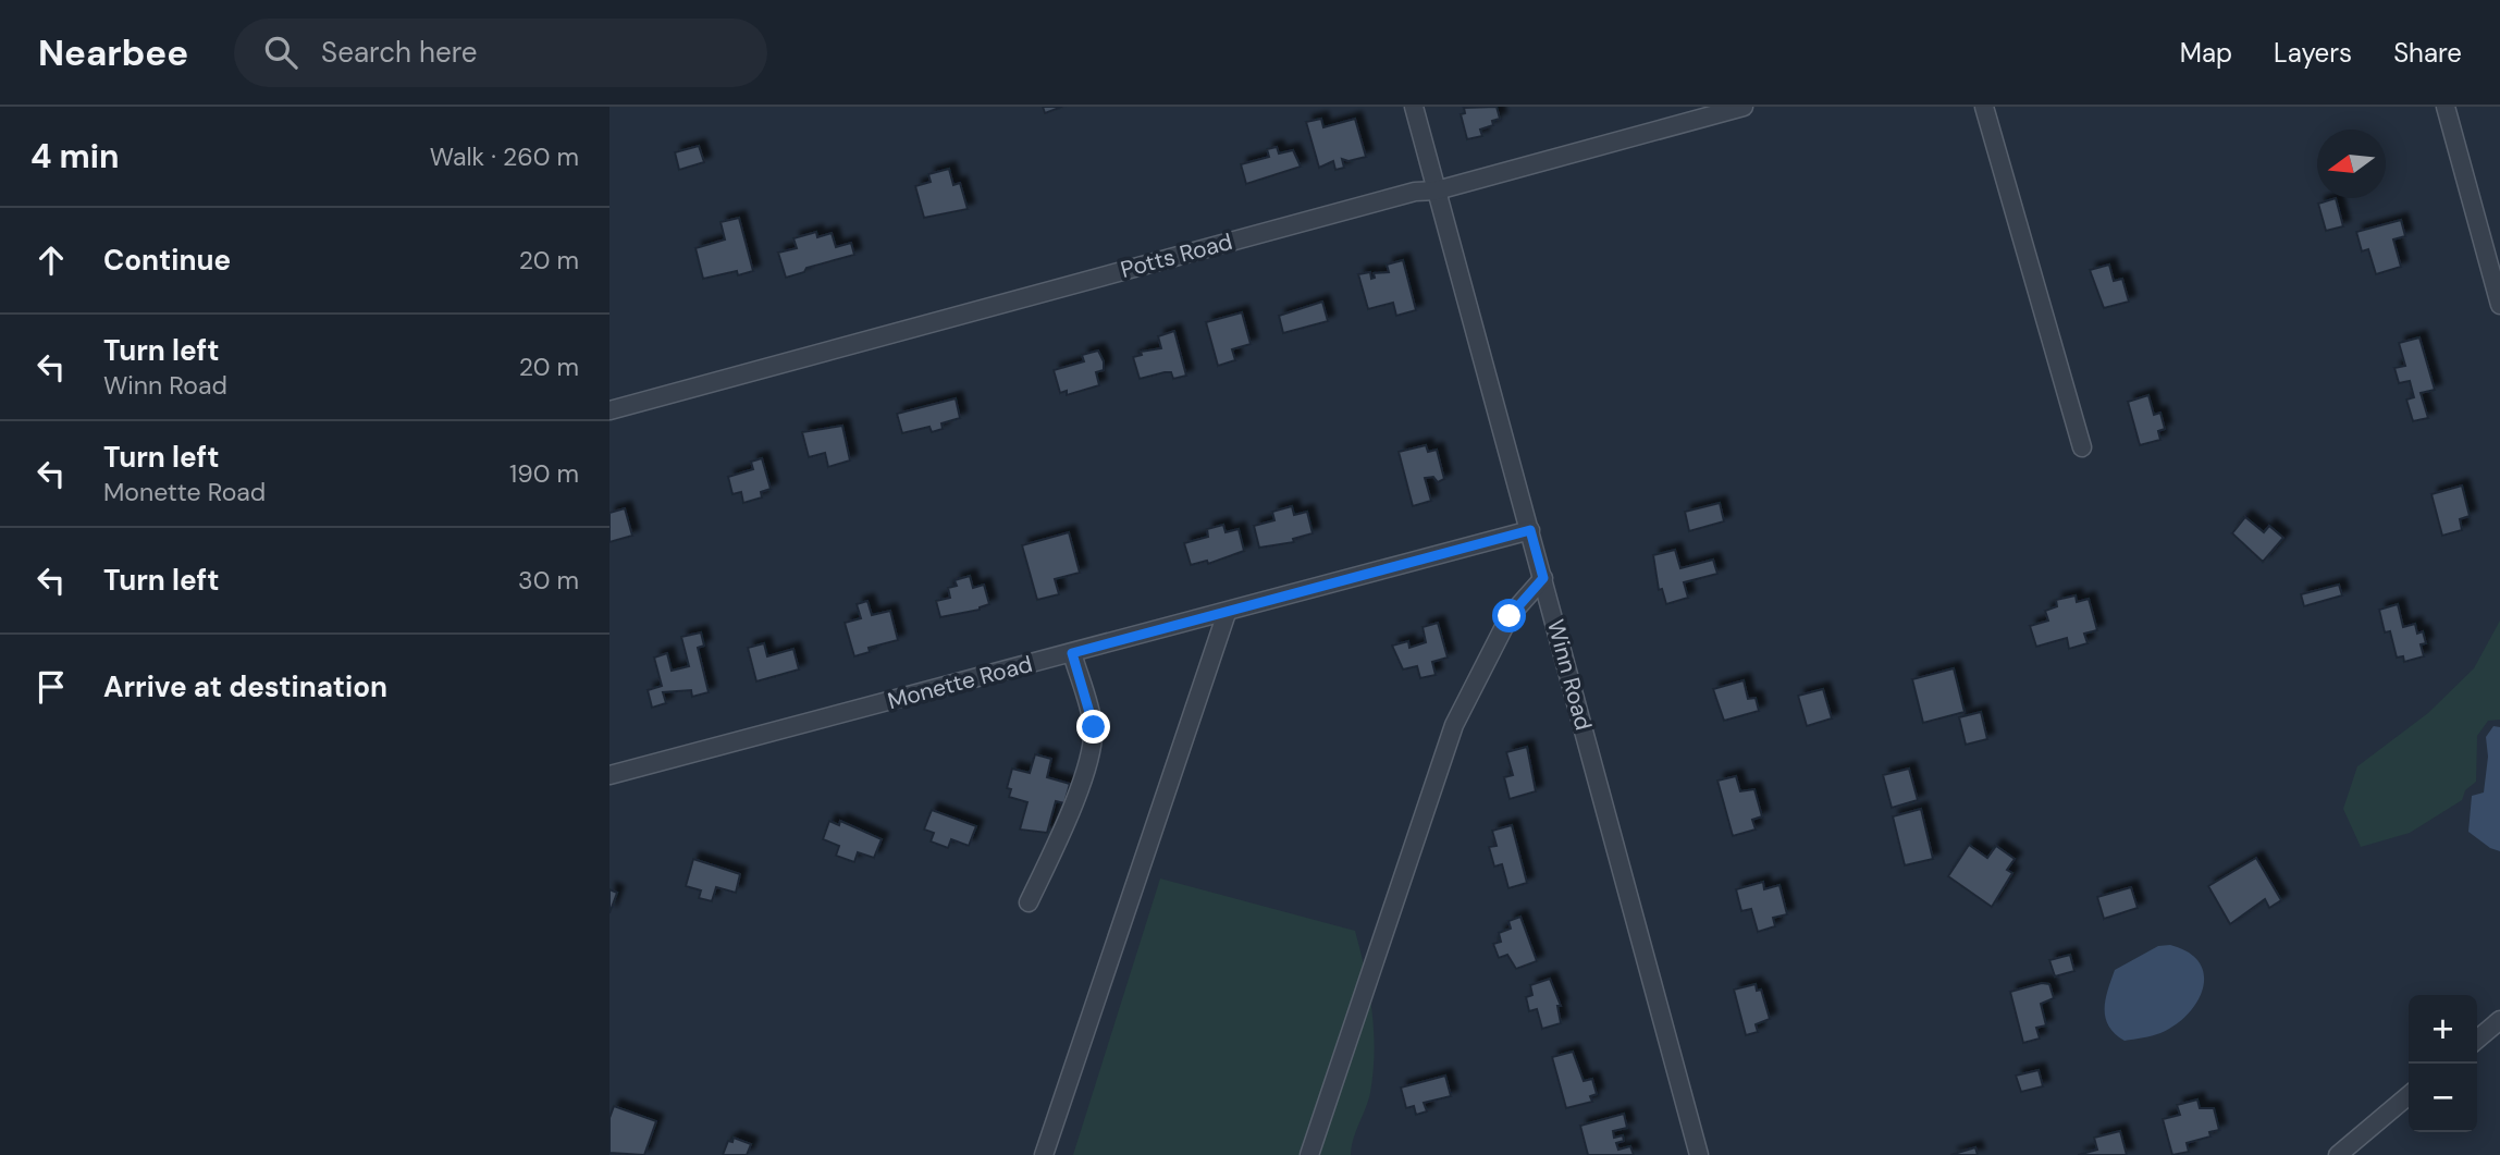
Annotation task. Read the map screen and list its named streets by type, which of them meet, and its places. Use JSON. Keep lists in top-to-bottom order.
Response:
{
  "streets": {
    "street": ["Potts Road", "Winn Road", "Monette Road"]
  },
  "crossings": [
    ["Potts Road", "Winn Road"],
    ["Winn Road", "Monette Road"]
  ],
  "north": "left",
  "page": {
    "header": "Nearbee",
    "search": "Search here",
    "nav": ["Map", "Layers", "Share"],
    "heading": ["4 min", "Walk · 260 m"],
    "list": [
      ["Continue", "20 m"],
      ["Turn left", "Winn Road", "20 m"],
      ["Turn left", "Monette Road", "190 m"],
      ["Turn left", "30 m"],
      "Arrive at destination"
    ],
    "map_buttons": ["+", "−"]
  }
}
